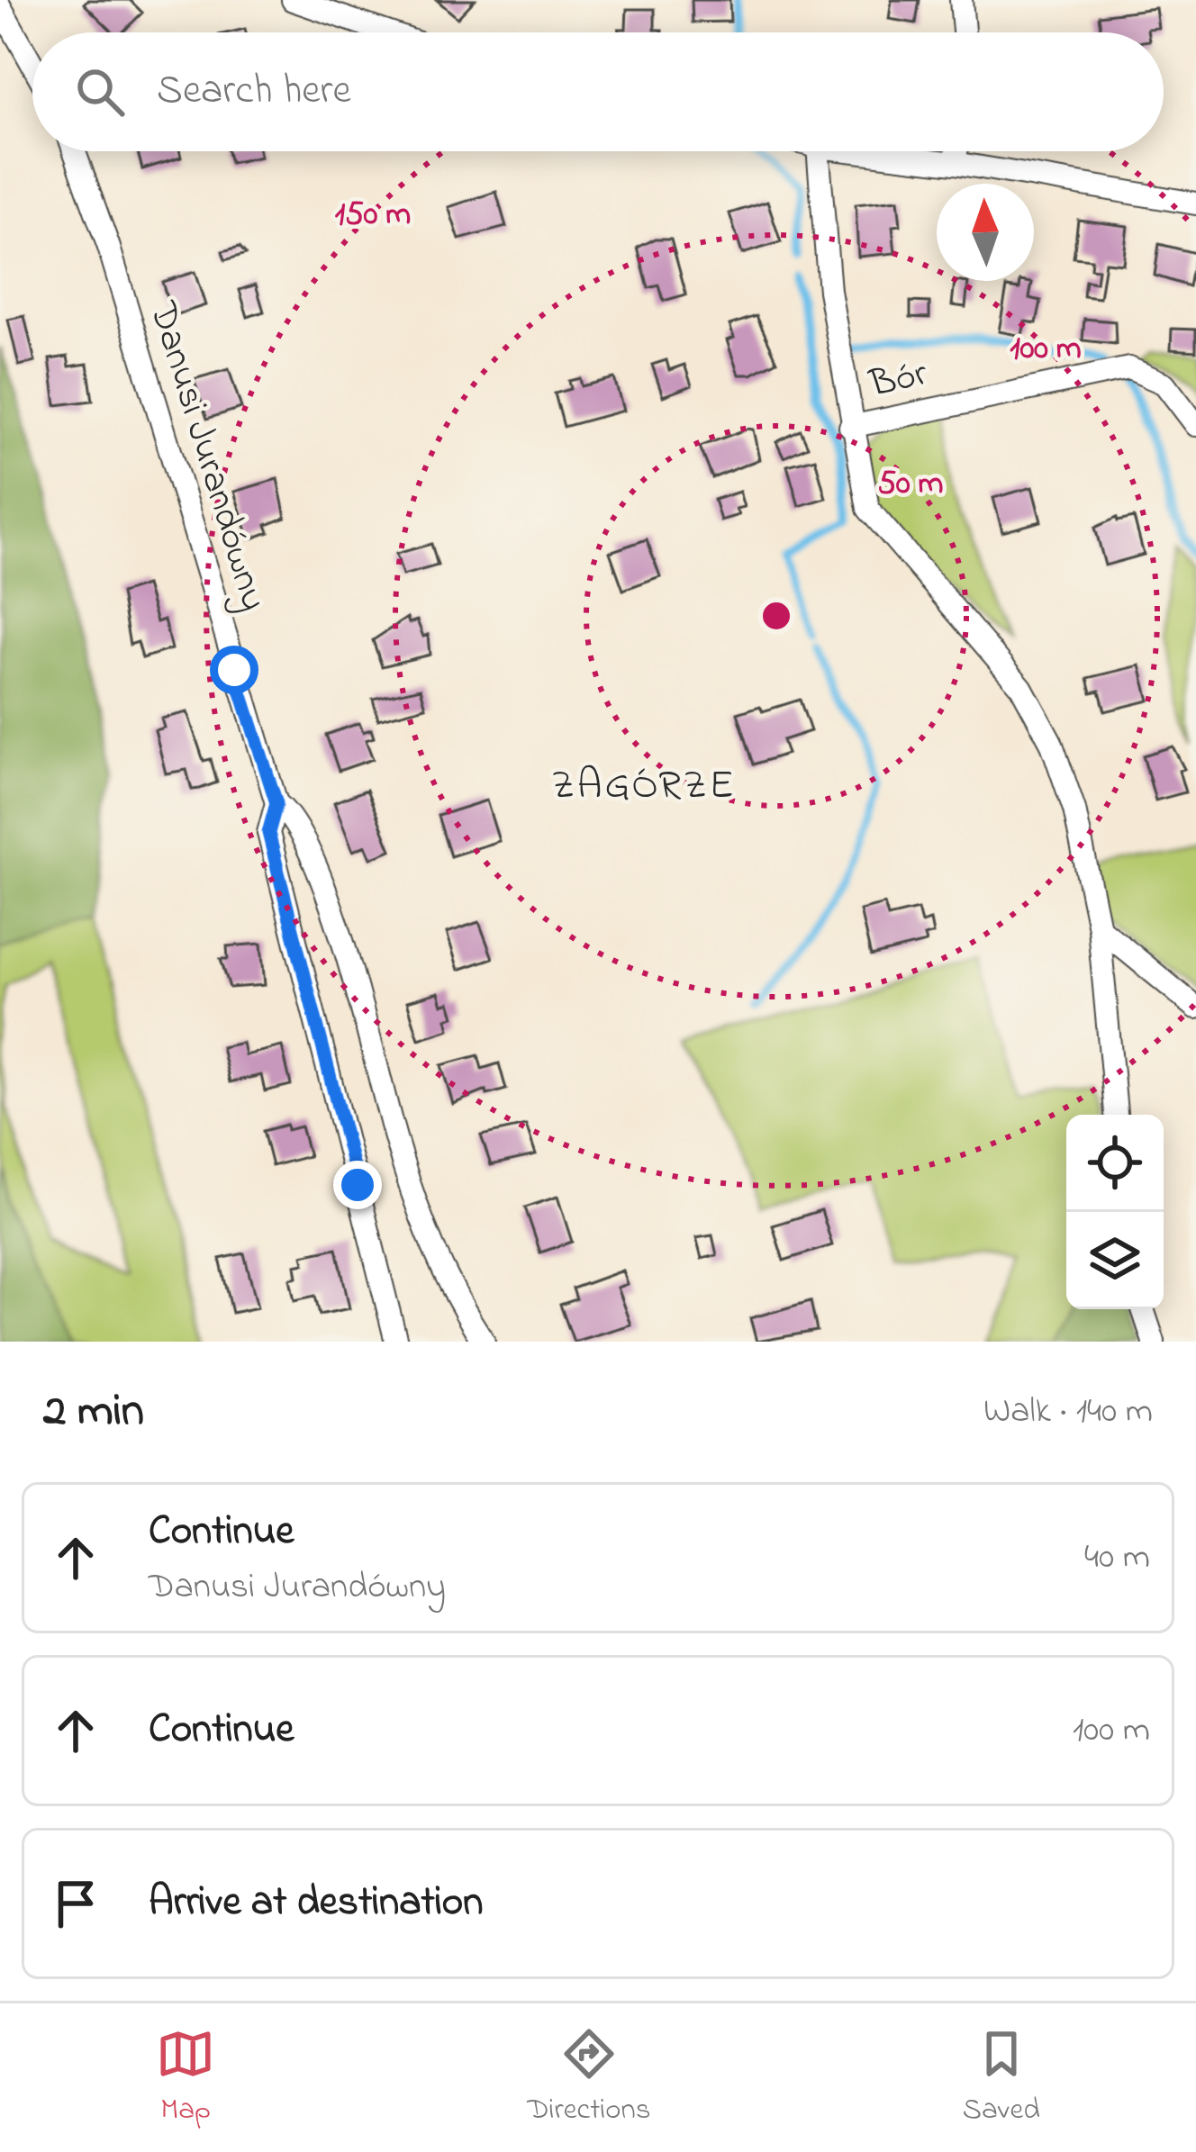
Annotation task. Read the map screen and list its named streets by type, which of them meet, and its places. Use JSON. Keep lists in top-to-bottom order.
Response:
{
  "streets": {
    "street": ["Bór", "Danusi Jurandówny"]
  },
  "districts": ["ZAGÓRZE"],
  "north": "top",
  "page": {
    "search": "Search here",
    "heading": ["2 min", "Walk · 140 m"],
    "list": [
      ["Continue", "Danusi Jurandówny", "40 m"],
      ["Continue", "100 m"],
      "Arrive at destination"
    ],
    "nav": ["Map", "Directions", "Saved"]
  },
  "rings": ["150 m", "100 m", "50 m"]
}
